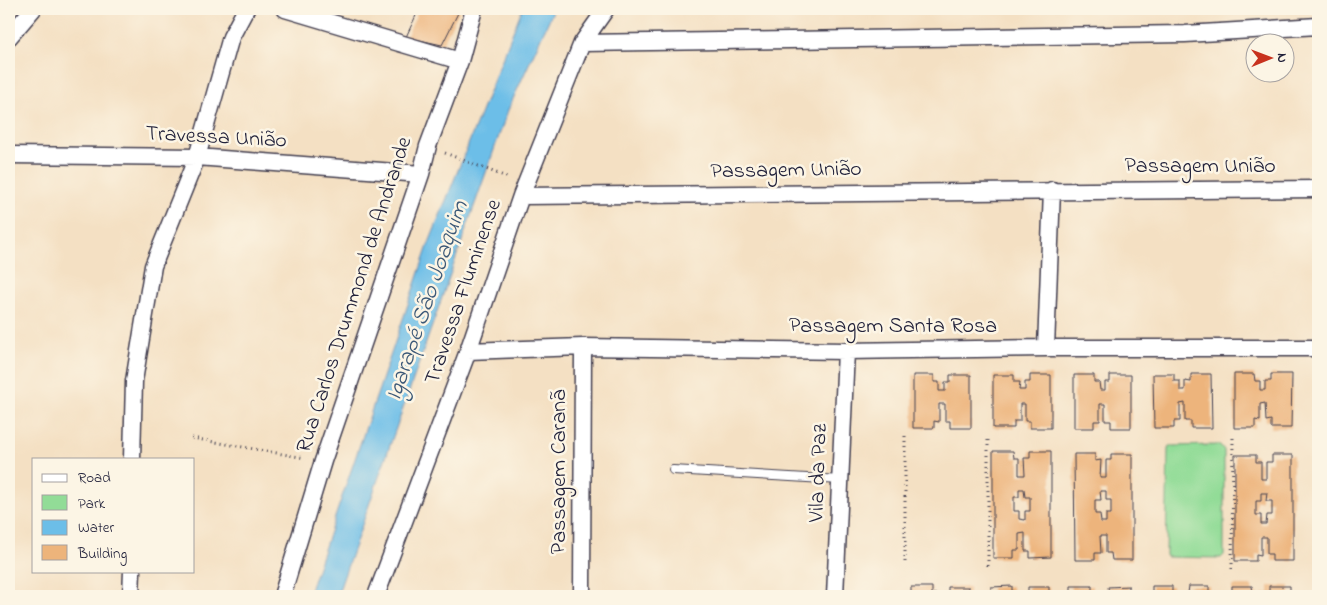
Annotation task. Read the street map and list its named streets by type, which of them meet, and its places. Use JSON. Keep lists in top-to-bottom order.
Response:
{
  "streets": {
    "street": [
      "Travessa União",
      "Passagem União",
      "Travessa Fluminense",
      "Rua Carlos Drummond de Andrande",
      "Passagem Santa Rosa",
      "Passagem Caranã",
      "Vila da Paz"
    ]
  },
  "crossings": [
    ["Travessa União", "Rua Carlos Drummond de Andrande"],
    ["Passagem União", "Travessa Fluminense"],
    ["Travessa Fluminense", "Passagem Santa Rosa"],
    ["Passagem Santa Rosa", "Passagem Caranã"],
    ["Passagem Santa Rosa", "Vila da Paz"]
  ],
  "water": ["Igarapé São Joaquim"],
  "legend": [
    "Road",
    "Park",
    "Water",
    "Building"
  ],
  "north": "right"
}
